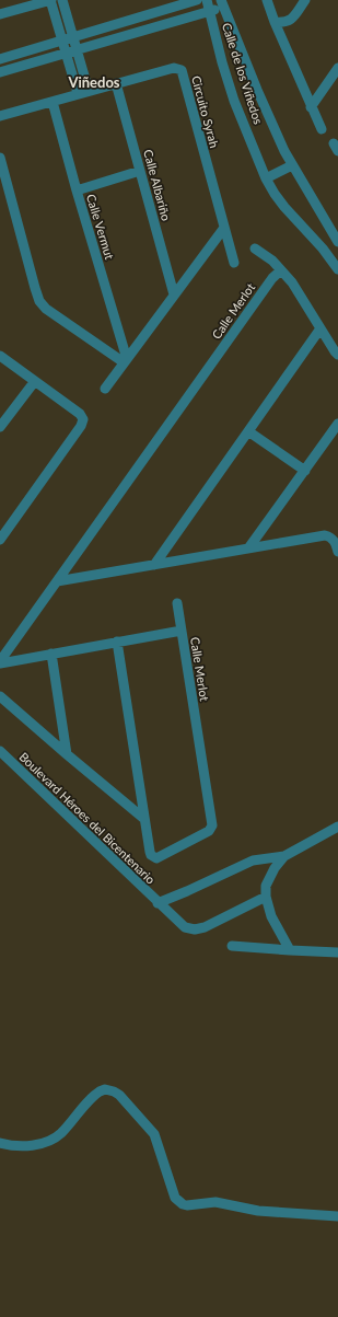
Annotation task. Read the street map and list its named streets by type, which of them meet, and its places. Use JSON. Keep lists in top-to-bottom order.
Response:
{
  "streets": {
    "street": [
      "Calle de los Viñedos",
      "Circuito Syrah",
      "Calle Albariño",
      "Calle Vermut",
      "Calle Merlot",
      "Boulevard Héroes del Bicentenario"
    ]
  },
  "crossings": [
    ["Circuito Syrah", "Calle Albariño"],
    ["Circuito Syrah", "Calle Vermut"]
  ],
  "districts": ["Viñedos"]
}
